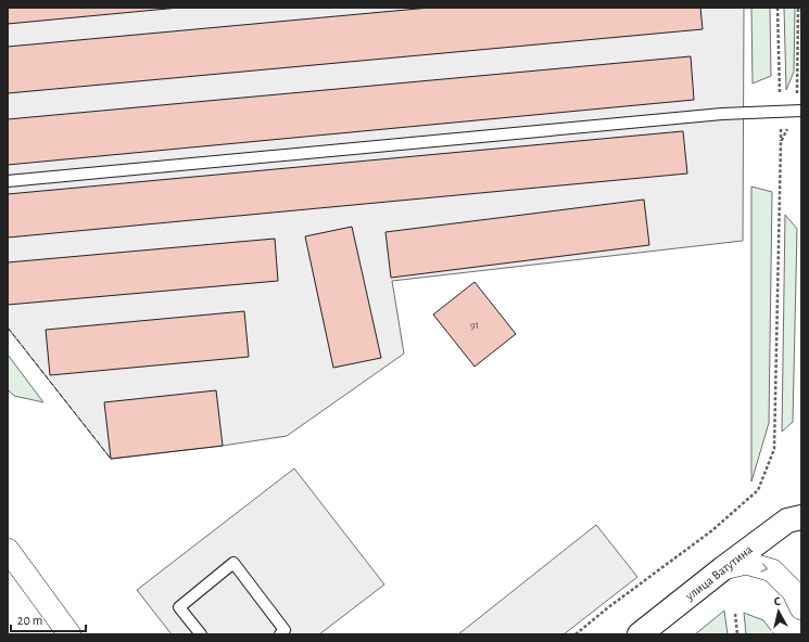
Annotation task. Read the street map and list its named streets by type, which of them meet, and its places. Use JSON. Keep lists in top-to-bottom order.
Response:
{
  "streets": {
    "main road": ["улица Ватутина"]
  },
  "house_numbers": ["91"],
  "scale_bar": "20 m",
  "north": "top"
}
